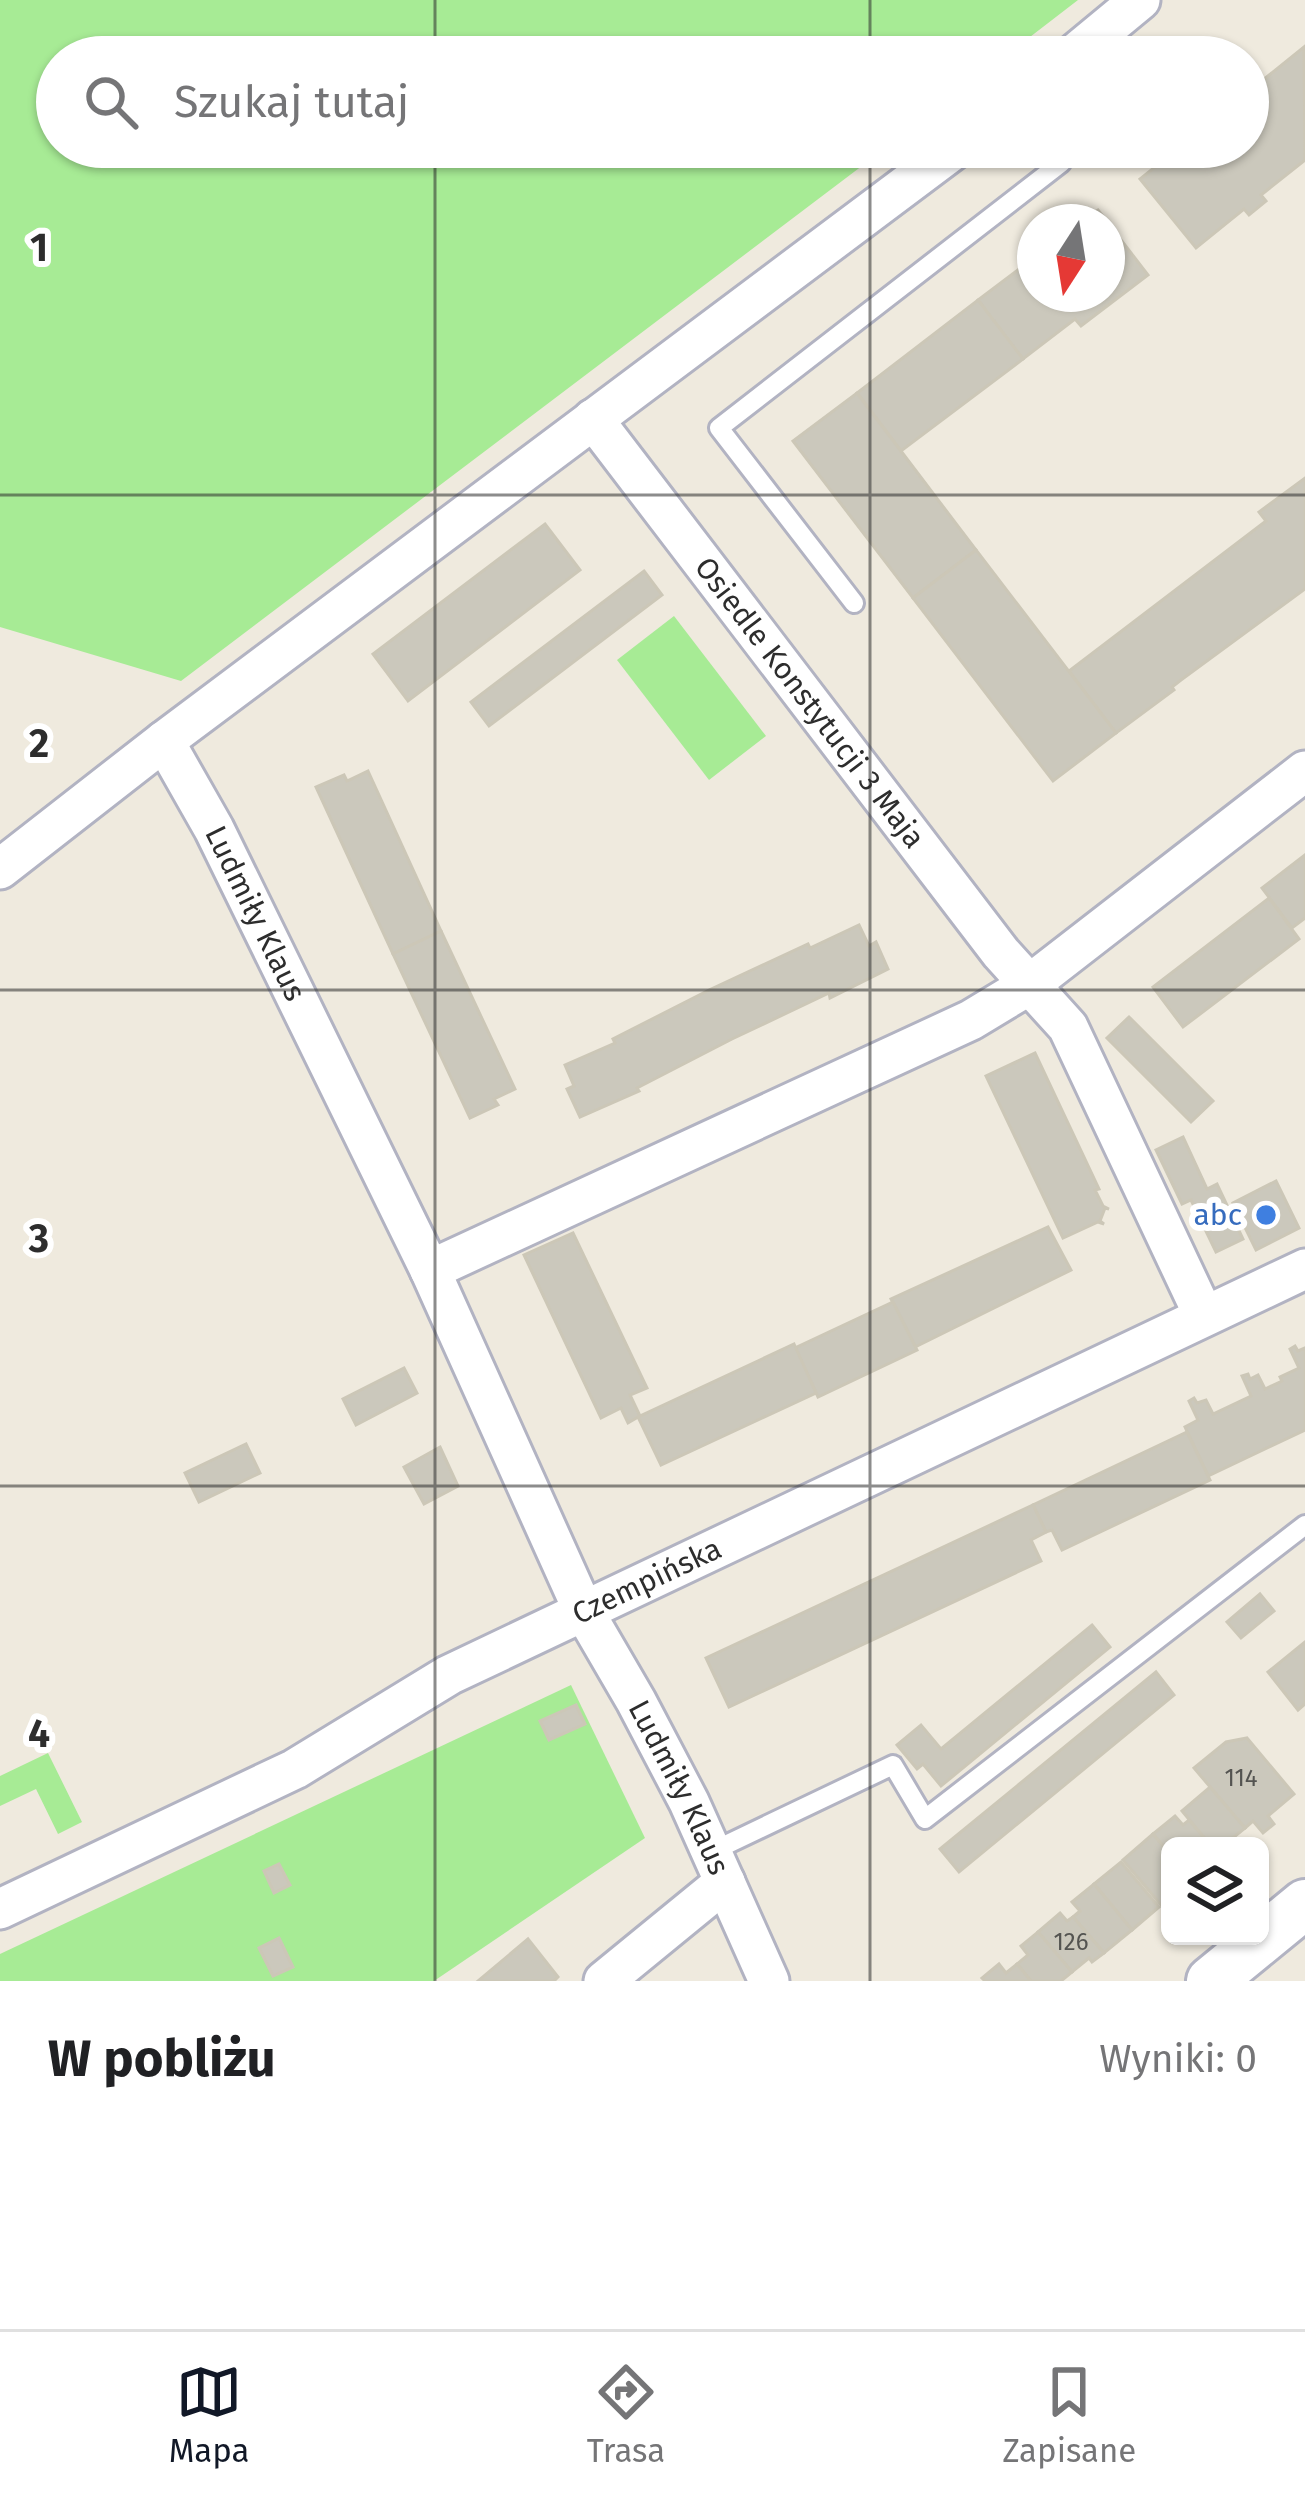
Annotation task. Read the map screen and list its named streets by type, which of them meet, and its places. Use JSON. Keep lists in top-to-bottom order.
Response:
{
  "streets": {
    "street": ["Osiedle Konstytucji 3 Maja", "Ludmiły Klaus", "Czempińska"]
  },
  "crossings": [
    ["Osiedle Konstytucji 3 Maja", "Czempińska"],
    ["Ludmiły Klaus", "Czempińska"]
  ],
  "places": ["abc"],
  "house_numbers": ["114", "126"],
  "north": "bottom",
  "page": {
    "search": "Szukaj tutaj",
    "heading": ["W pobliżu", "Wyniki: 0"],
    "nav": ["Mapa", "Trasa", "Zapisane"]
  },
  "grid": {
    "rows": [
      "1",
      "2",
      "3",
      "4"
    ]
  }
}
